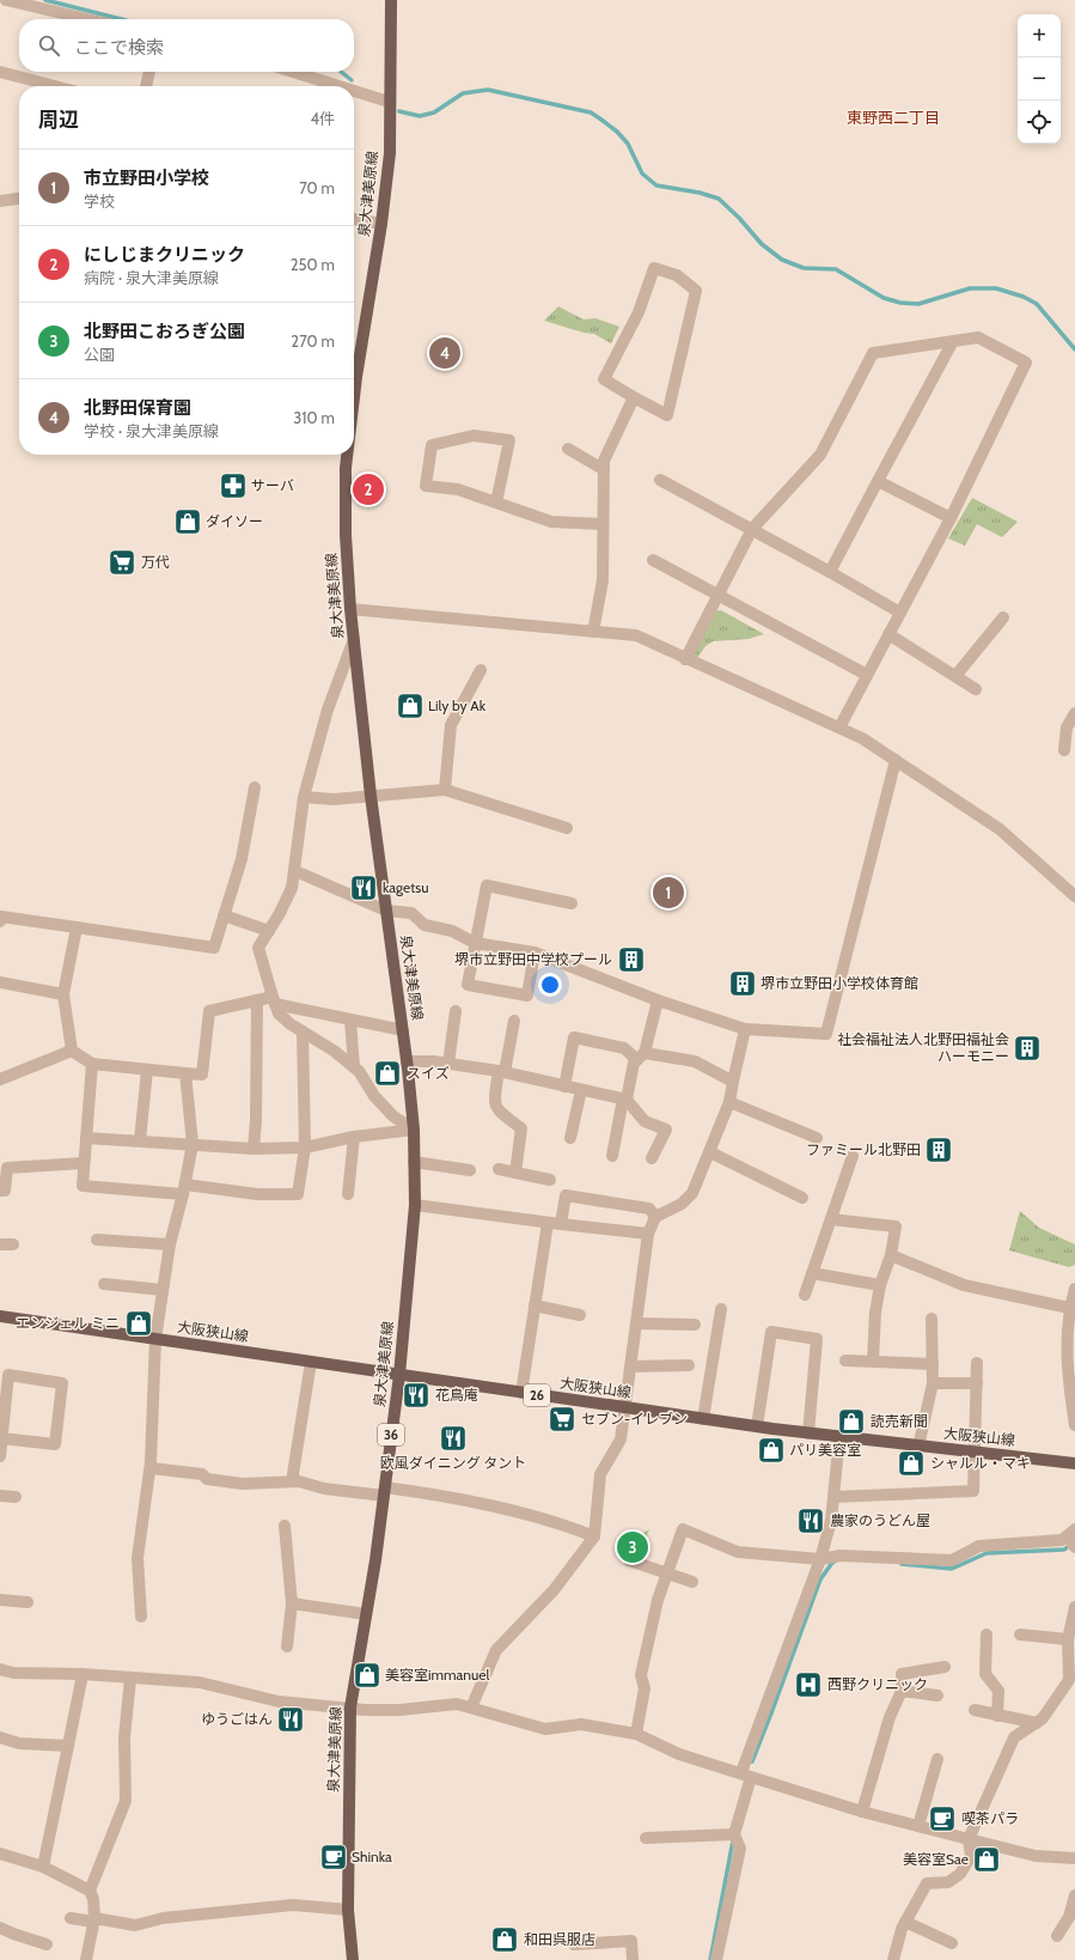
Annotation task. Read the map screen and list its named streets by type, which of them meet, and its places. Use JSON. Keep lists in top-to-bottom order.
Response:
{
  "streets": {
    "main road": [
      "泉大津美原線",
      "大阪狭山線",
      "26",
      "36"
    ]
  },
  "crossings": [
    ["泉大津美原線", "大阪狭山線"]
  ],
  "districts": ["東野西二丁目"],
  "places": {
    "pharmacy": ["サーバ"],
    "shop": [
      "ダイソー",
      "Lily by Ak",
      "スイズ",
      "エンジェル ミニ",
      "読売新聞",
      "パリ美容室",
      "シャルル・マキ",
      "美容室immanuel",
      "美容室Sae",
      "和田呉服店"
    ],
    "supermarket": ["万代", "セブン-イレブン"],
    "restaurant": [
      "kagetsu",
      "花鳥庵",
      "欧風ダイニング タント",
      "農家のうどん屋",
      "ゆうごはん"
    ],
    "building": [
      "堺市立野田中学校プール",
      "堺市立野田小学校体育館",
      "社会福祉法人北野田福祉会 ハーモニー",
      "ファミール北野田"
    ],
    "hospital": ["西野クリニック"],
    "cafe": ["喫茶パラ", "Shinka"]
  },
  "page": {
    "map_buttons": ["+", "−"],
    "search": "ここで検索",
    "heading": ["周辺", "4件"],
    "list": [
      {
        "mark": "1",
        "name": "市立野田小学校",
        "note": "学校",
        "value": "70 m"
      },
      {
        "mark": "2",
        "name": "にしじまクリニック",
        "note": "病院 · 泉大津美原線",
        "value": "250 m"
      },
      {
        "mark": "3",
        "name": "北野田こおろぎ公園",
        "note": "公園",
        "value": "270 m"
      },
      {
        "mark": "4",
        "name": "北野田保育園",
        "note": "学校 · 泉大津美原線",
        "value": "310 m"
      }
    ],
    "pins": [
      "4",
      "2",
      "1",
      "3"
    ]
  }
}
